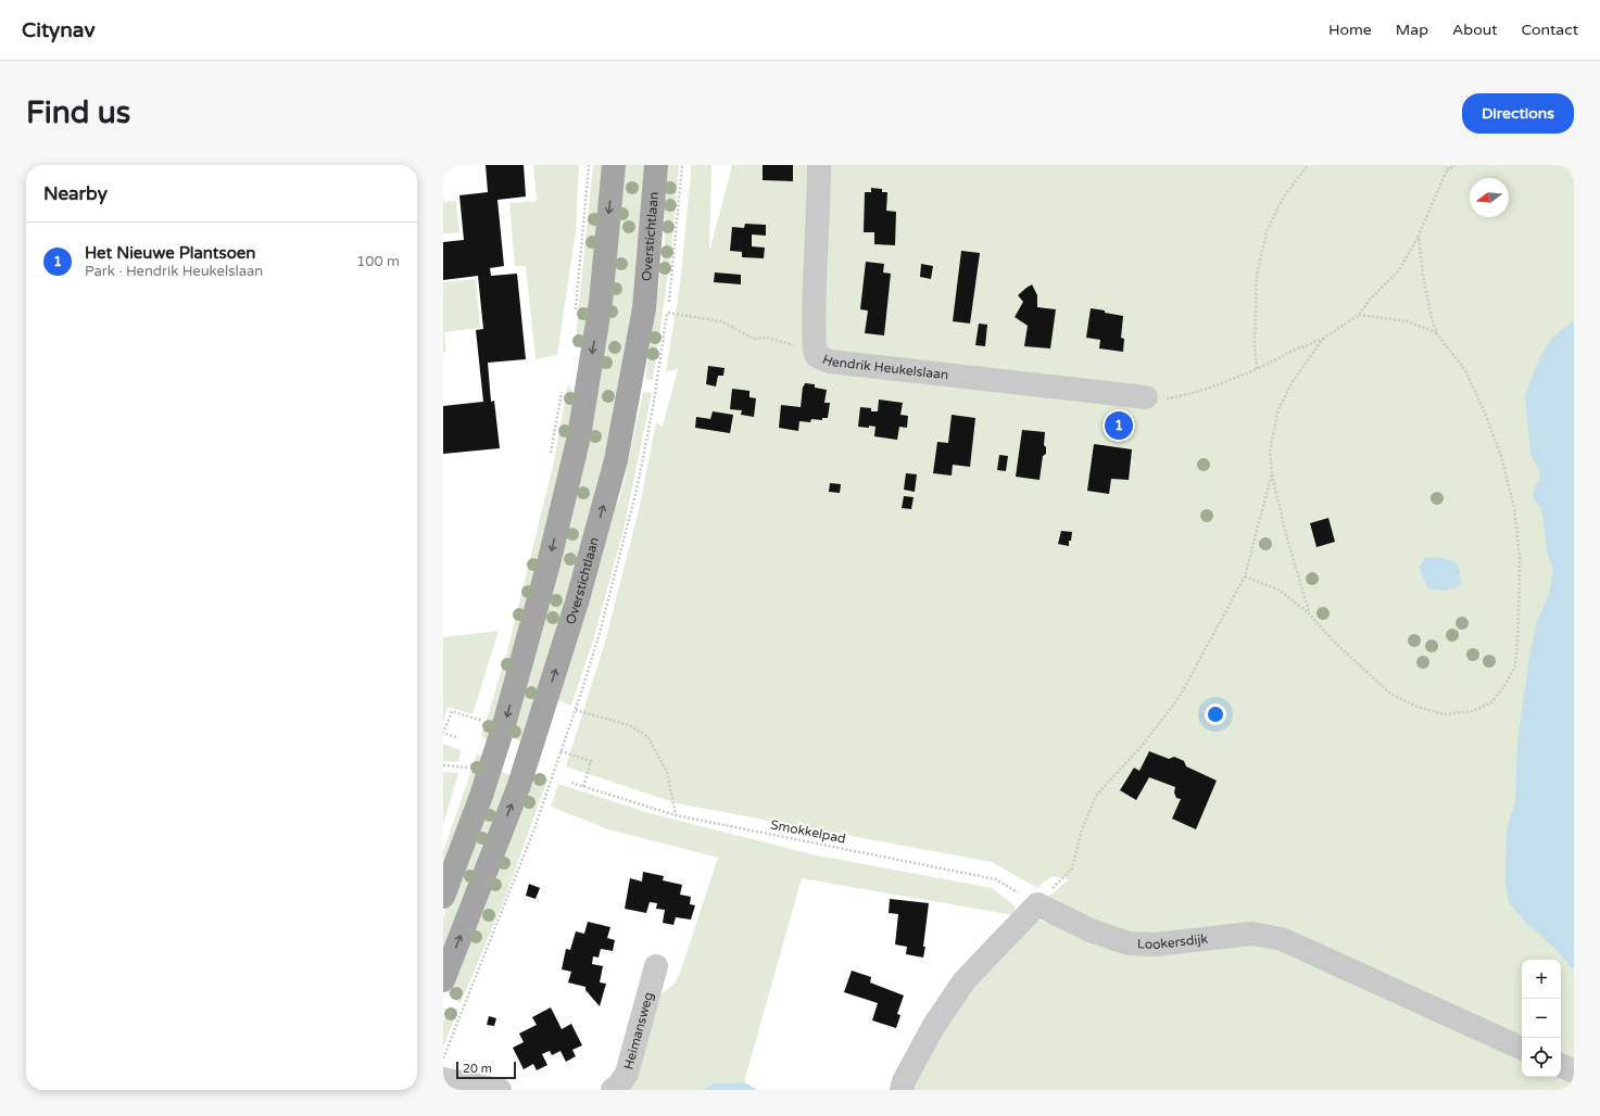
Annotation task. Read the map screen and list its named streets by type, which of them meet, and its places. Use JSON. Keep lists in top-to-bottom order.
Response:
{
  "streets": {
    "main road": ["Overstichtlaan"],
    "street": ["Hendrik Heukelslaan", "Lookersdijk", "Heimansweg"],
    "path": ["Smokkelpad"]
  },
  "crossings": [
    ["Smokkelpad", "Lookersdijk"]
  ],
  "scale_bar": "20 m",
  "north": "left",
  "page": {
    "header": "Citynav",
    "nav": [
      "Home",
      "Map",
      "About",
      "Contact"
    ],
    "buttons": "Directions",
    "title": "Find us",
    "heading": "Nearby",
    "list": [
      {
        "mark": "1",
        "name": "Het Nieuwe Plantsoen",
        "note": "Park · Hendrik Heukelslaan",
        "value": "100 m"
      }
    ],
    "pins": "1",
    "map_buttons": ["+", "−"],
    "scale": "20 m"
  }
}
